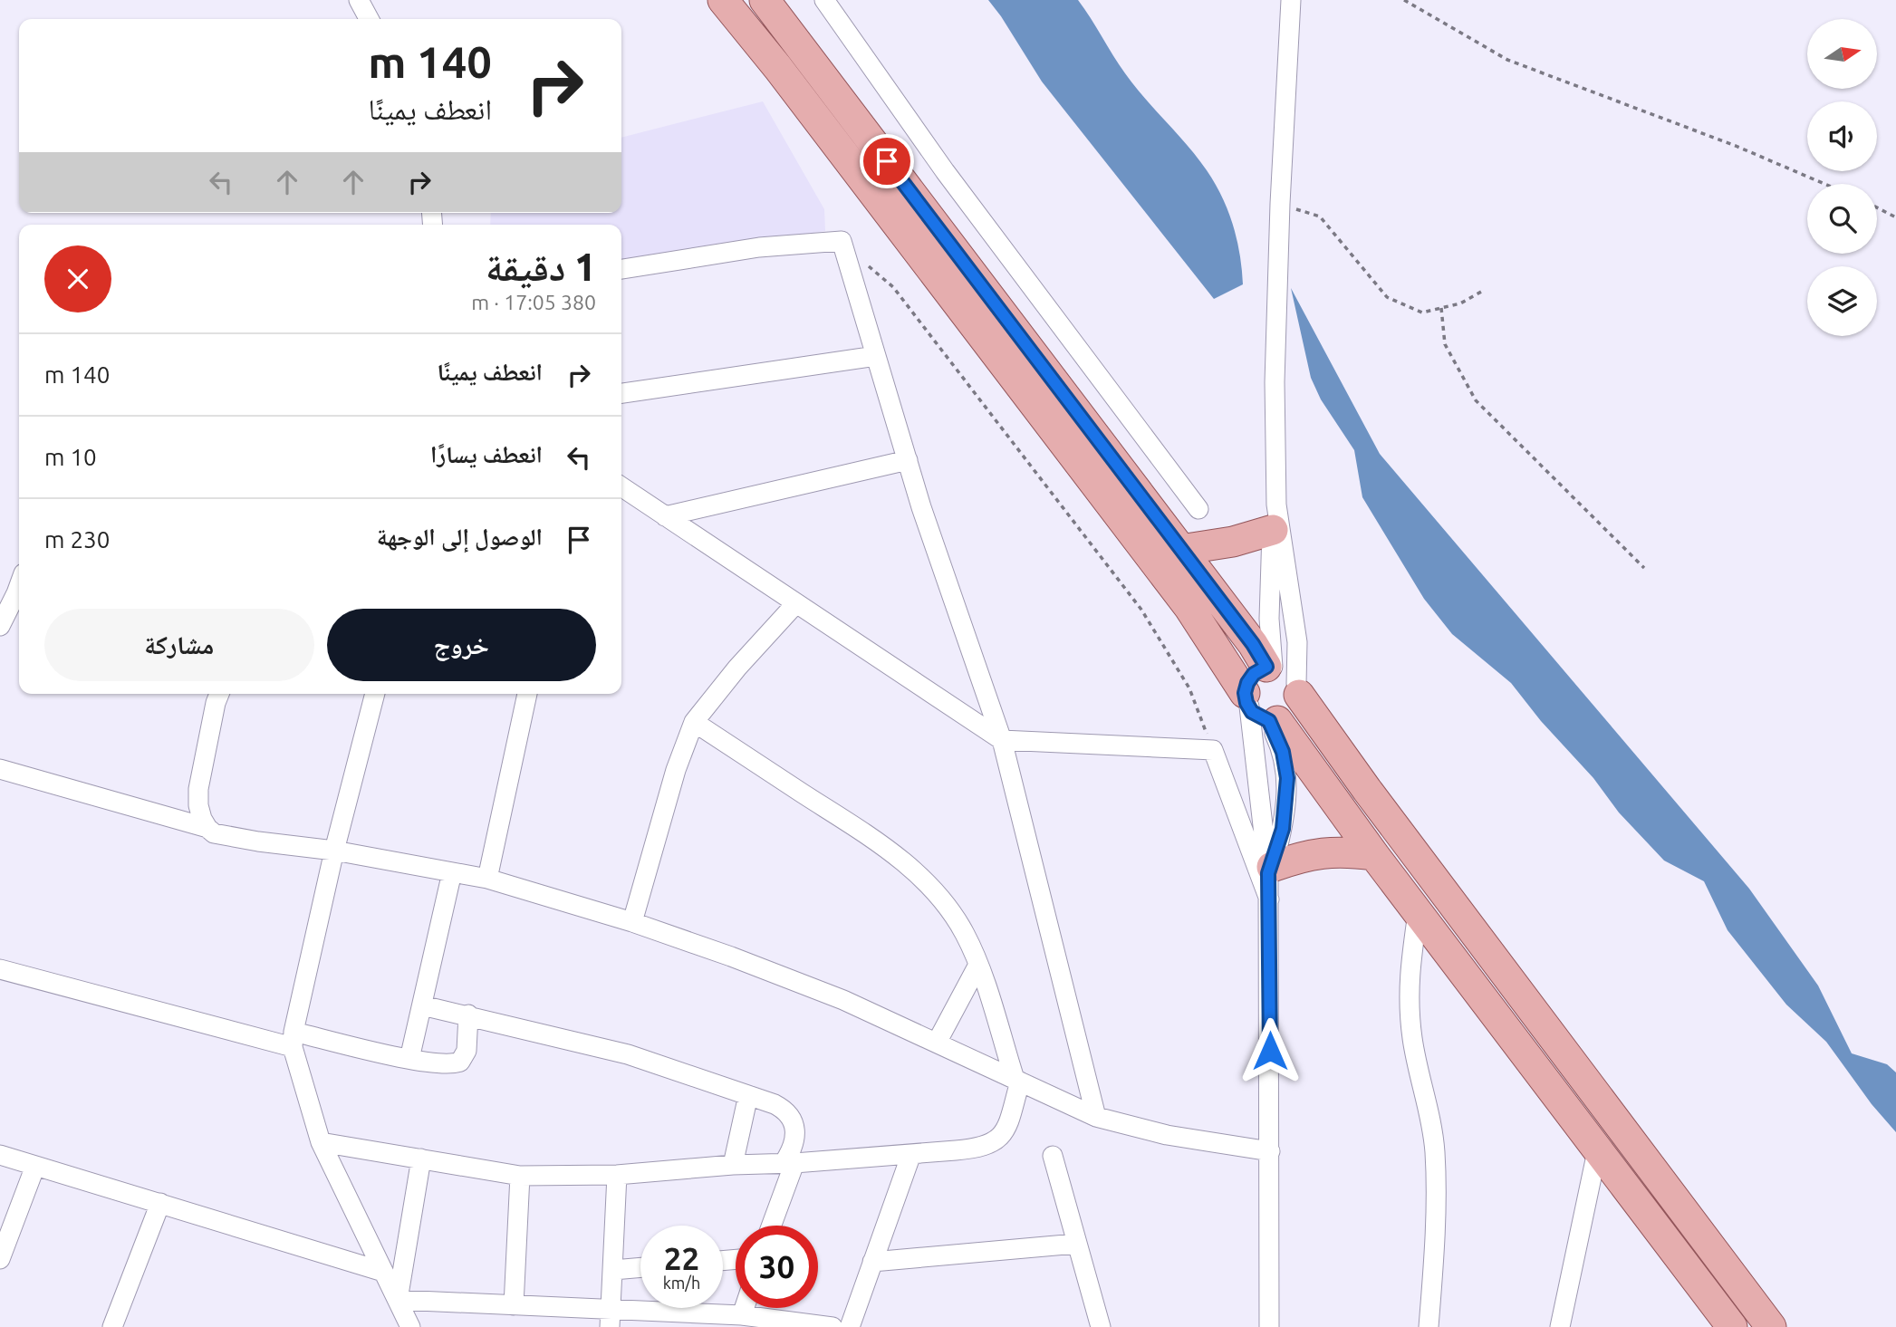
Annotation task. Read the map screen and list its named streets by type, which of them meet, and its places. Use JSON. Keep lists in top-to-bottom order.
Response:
{
  "north": "right",
  "page": {
    "turn": ["140 m", "انعطف يمينًا"],
    "heading": ["1 دقيقة", "380 m · 17:05"],
    "list": [
      {
        "name": "انعطف يمينًا",
        "value": "140 m"
      },
      {
        "name": "انعطف يسارًا",
        "value": "10 m"
      },
      {
        "name": "الوصول إلى الوجهة",
        "value": "230 m"
      }
    ],
    "buttons": ["خروج", "مشاركة"],
    "speed": "22 km/h",
    "limit": "30"
  }
}
